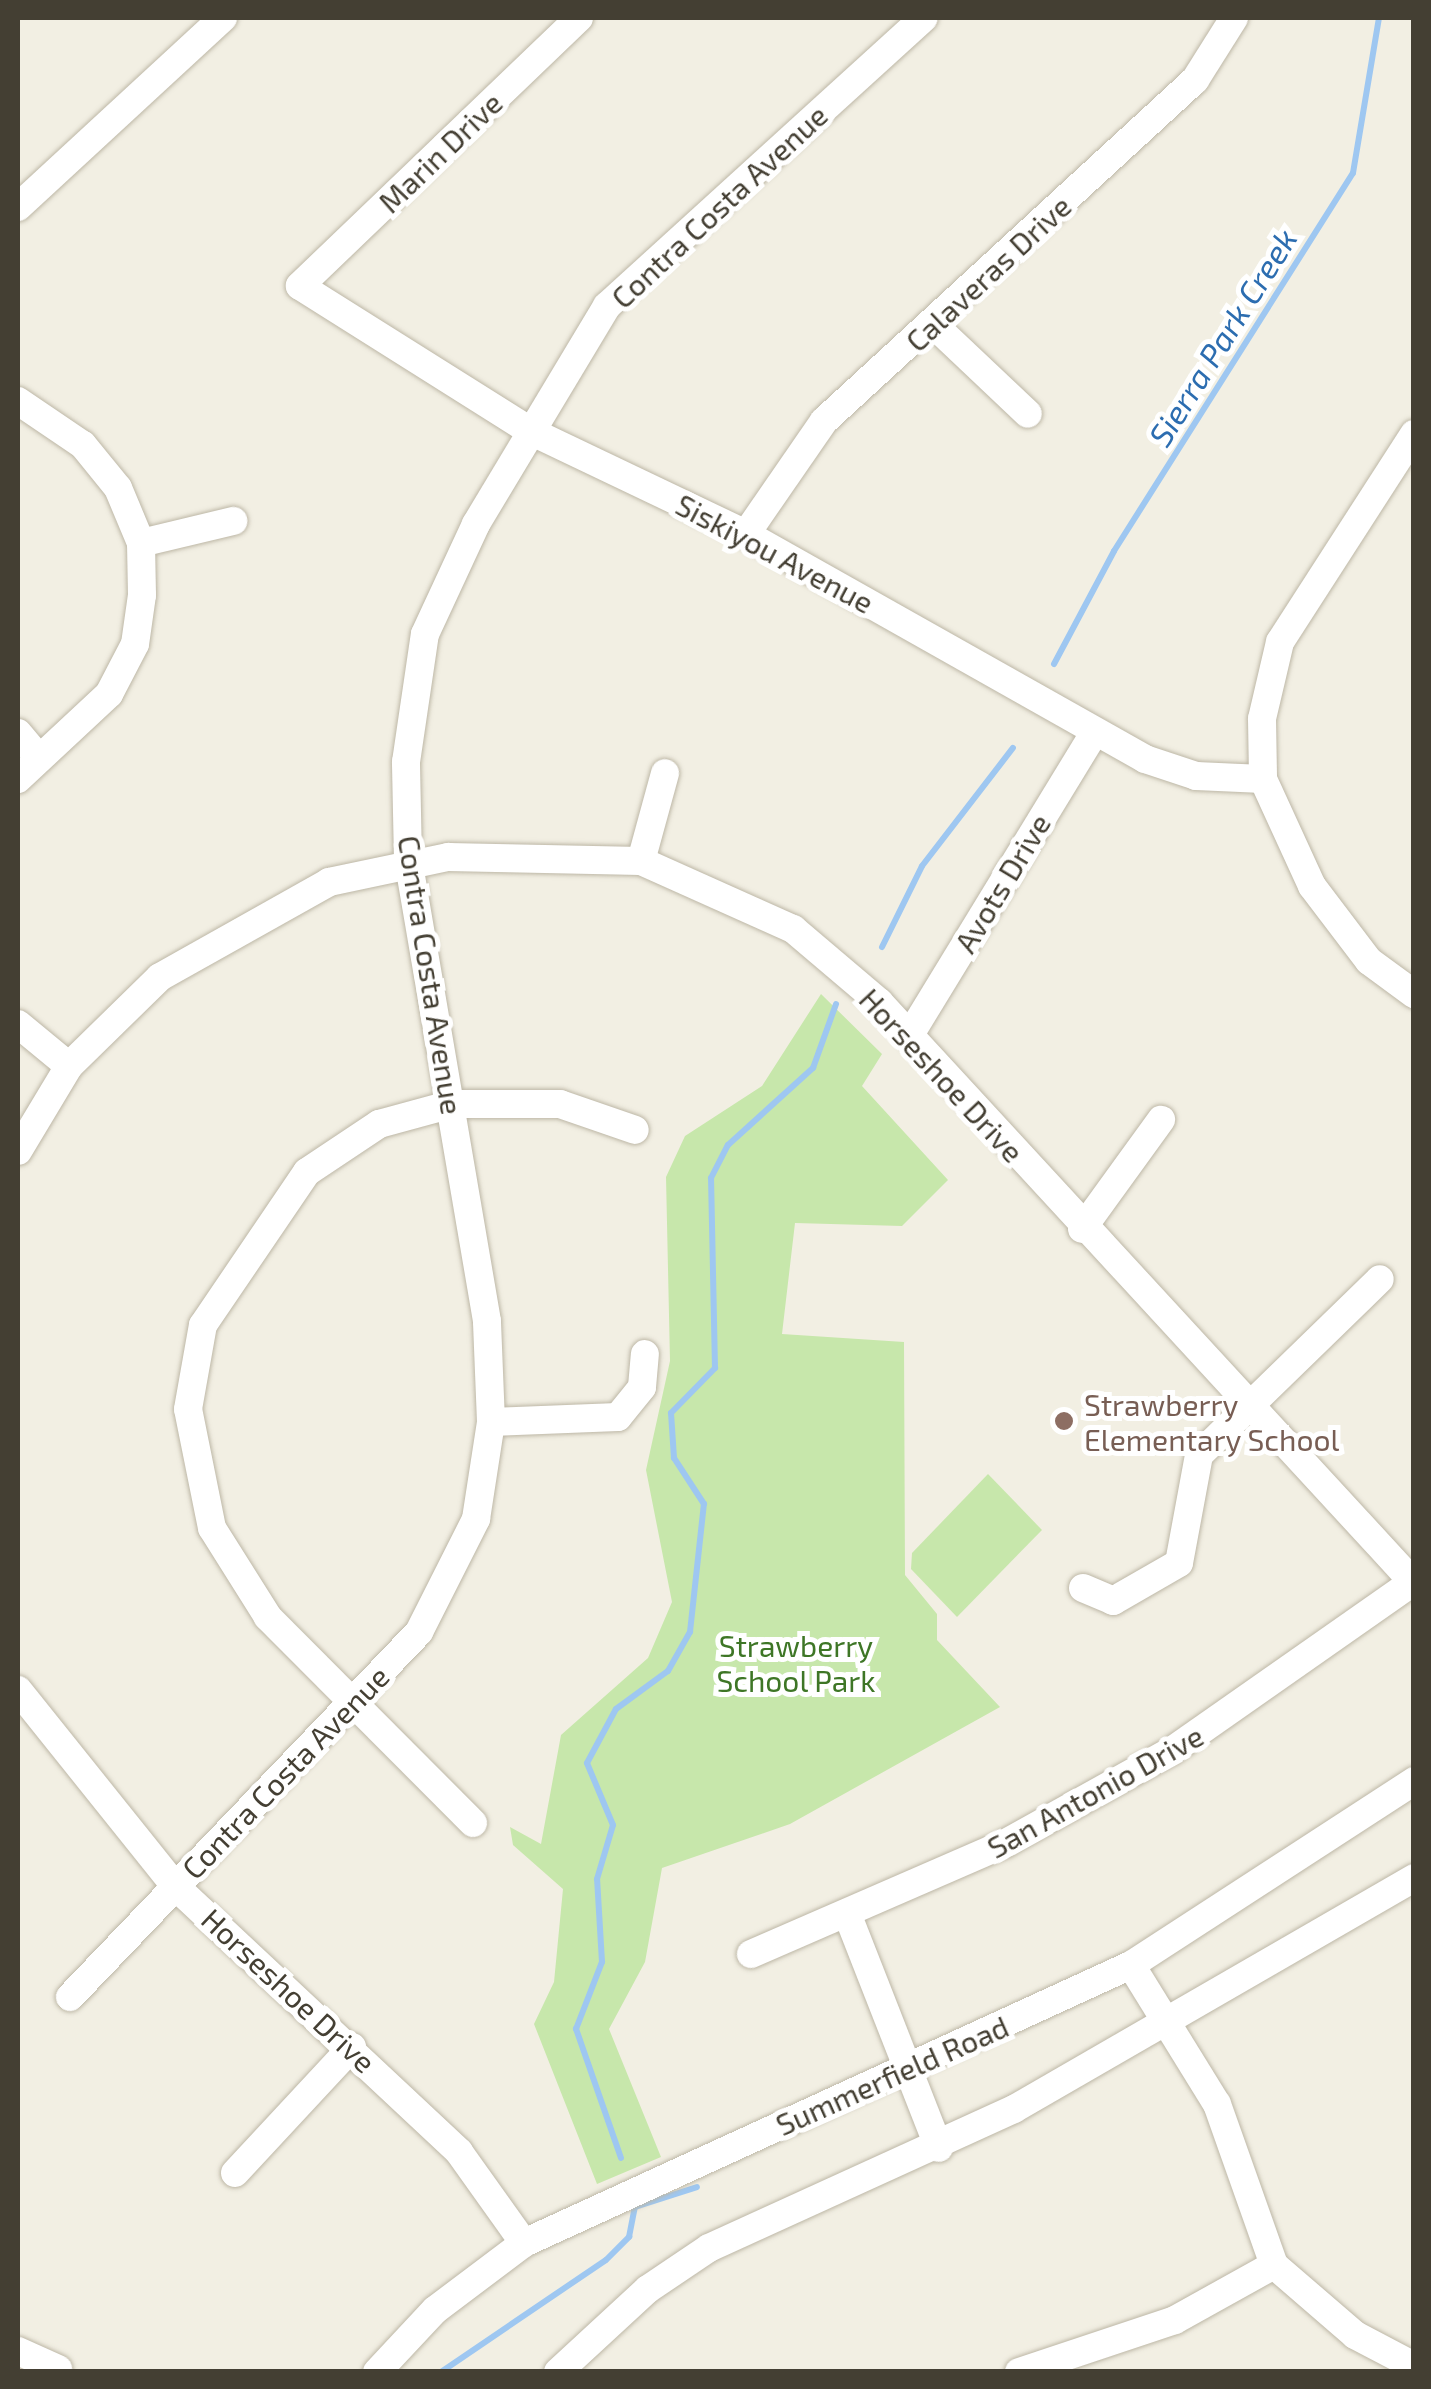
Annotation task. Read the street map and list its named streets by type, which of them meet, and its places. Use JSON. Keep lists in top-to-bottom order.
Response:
{
  "streets": {
    "street": [
      "Marin Drive",
      "Contra Costa Avenue",
      "Calaveras Drive",
      "Siskiyou Avenue",
      "Avots Drive",
      "Horseshoe Drive",
      "San Antonio Drive",
      "Summerfield Road"
    ]
  },
  "crossings": [
    ["Marin Drive", "Siskiyou Avenue"],
    ["Contra Costa Avenue", "Siskiyou Avenue"],
    ["Contra Costa Avenue", "Horseshoe Drive"],
    ["Calaveras Drive", "Siskiyou Avenue"],
    ["Siskiyou Avenue", "Avots Drive"],
    ["Avots Drive", "Horseshoe Drive"],
    ["Horseshoe Drive", "San Antonio Drive"],
    ["Horseshoe Drive", "Summerfield Road"]
  ],
  "water": ["Sierra Park Creek"],
  "parks": ["Strawberry School Park"],
  "places": ["Strawberry Elementary School"]
}
